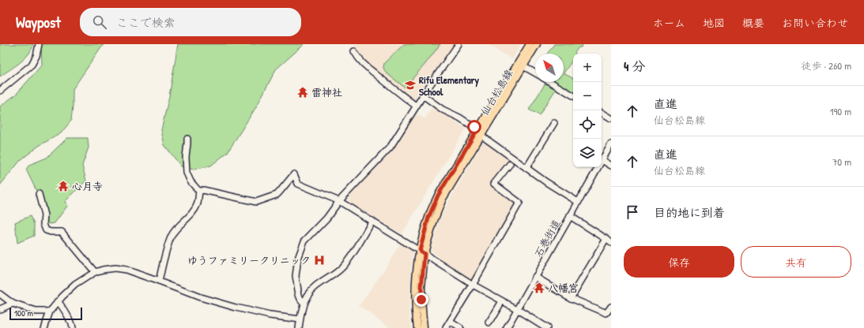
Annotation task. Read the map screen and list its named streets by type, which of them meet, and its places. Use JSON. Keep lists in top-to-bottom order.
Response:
{
  "streets": {
    "main road": ["仙台松島線"],
    "street": ["石巻街道"]
  },
  "places": {
    "school or university": ["Rifu Elementary School"],
    "temple": ["雷神社", "心月寺", "八幡宮"],
    "hospital": ["ゆうファミリークリニック"]
  },
  "scale_bar": "100 m",
  "north": "top left",
  "page": {
    "header": "Waypost",
    "search": "ここで検索",
    "nav": [
      "ホーム",
      "地図",
      "概要",
      "お問い合わせ"
    ],
    "heading": ["4 分", "徒歩 · 260 m"],
    "map_buttons": ["+", "−"],
    "list": [
      ["直進", "仙台松島線", "190 m"],
      ["直進", "仙台松島線", "70 m"],
      "目的地に到着"
    ],
    "buttons": ["保存", "共有"],
    "scale": "100 m"
  }
}
